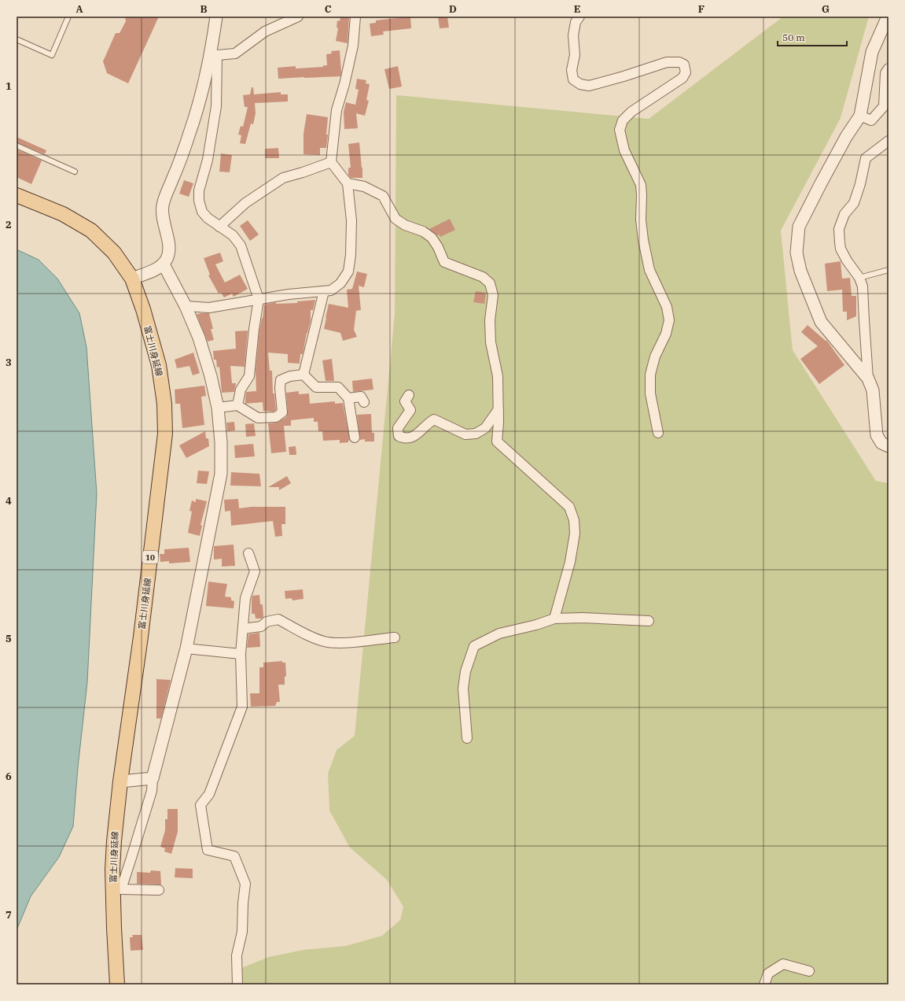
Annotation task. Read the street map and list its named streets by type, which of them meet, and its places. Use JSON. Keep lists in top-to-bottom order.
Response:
{
  "streets": {
    "main road": ["富士川身延線", "10"]
  },
  "scale_bar": "50 m",
  "grid": {
    "columns": [
      "A",
      "B",
      "C",
      "D",
      "E",
      "F",
      "G"
    ],
    "rows": [
      "1",
      "2",
      "3",
      "4",
      "5",
      "6",
      "7"
    ]
  }
}
